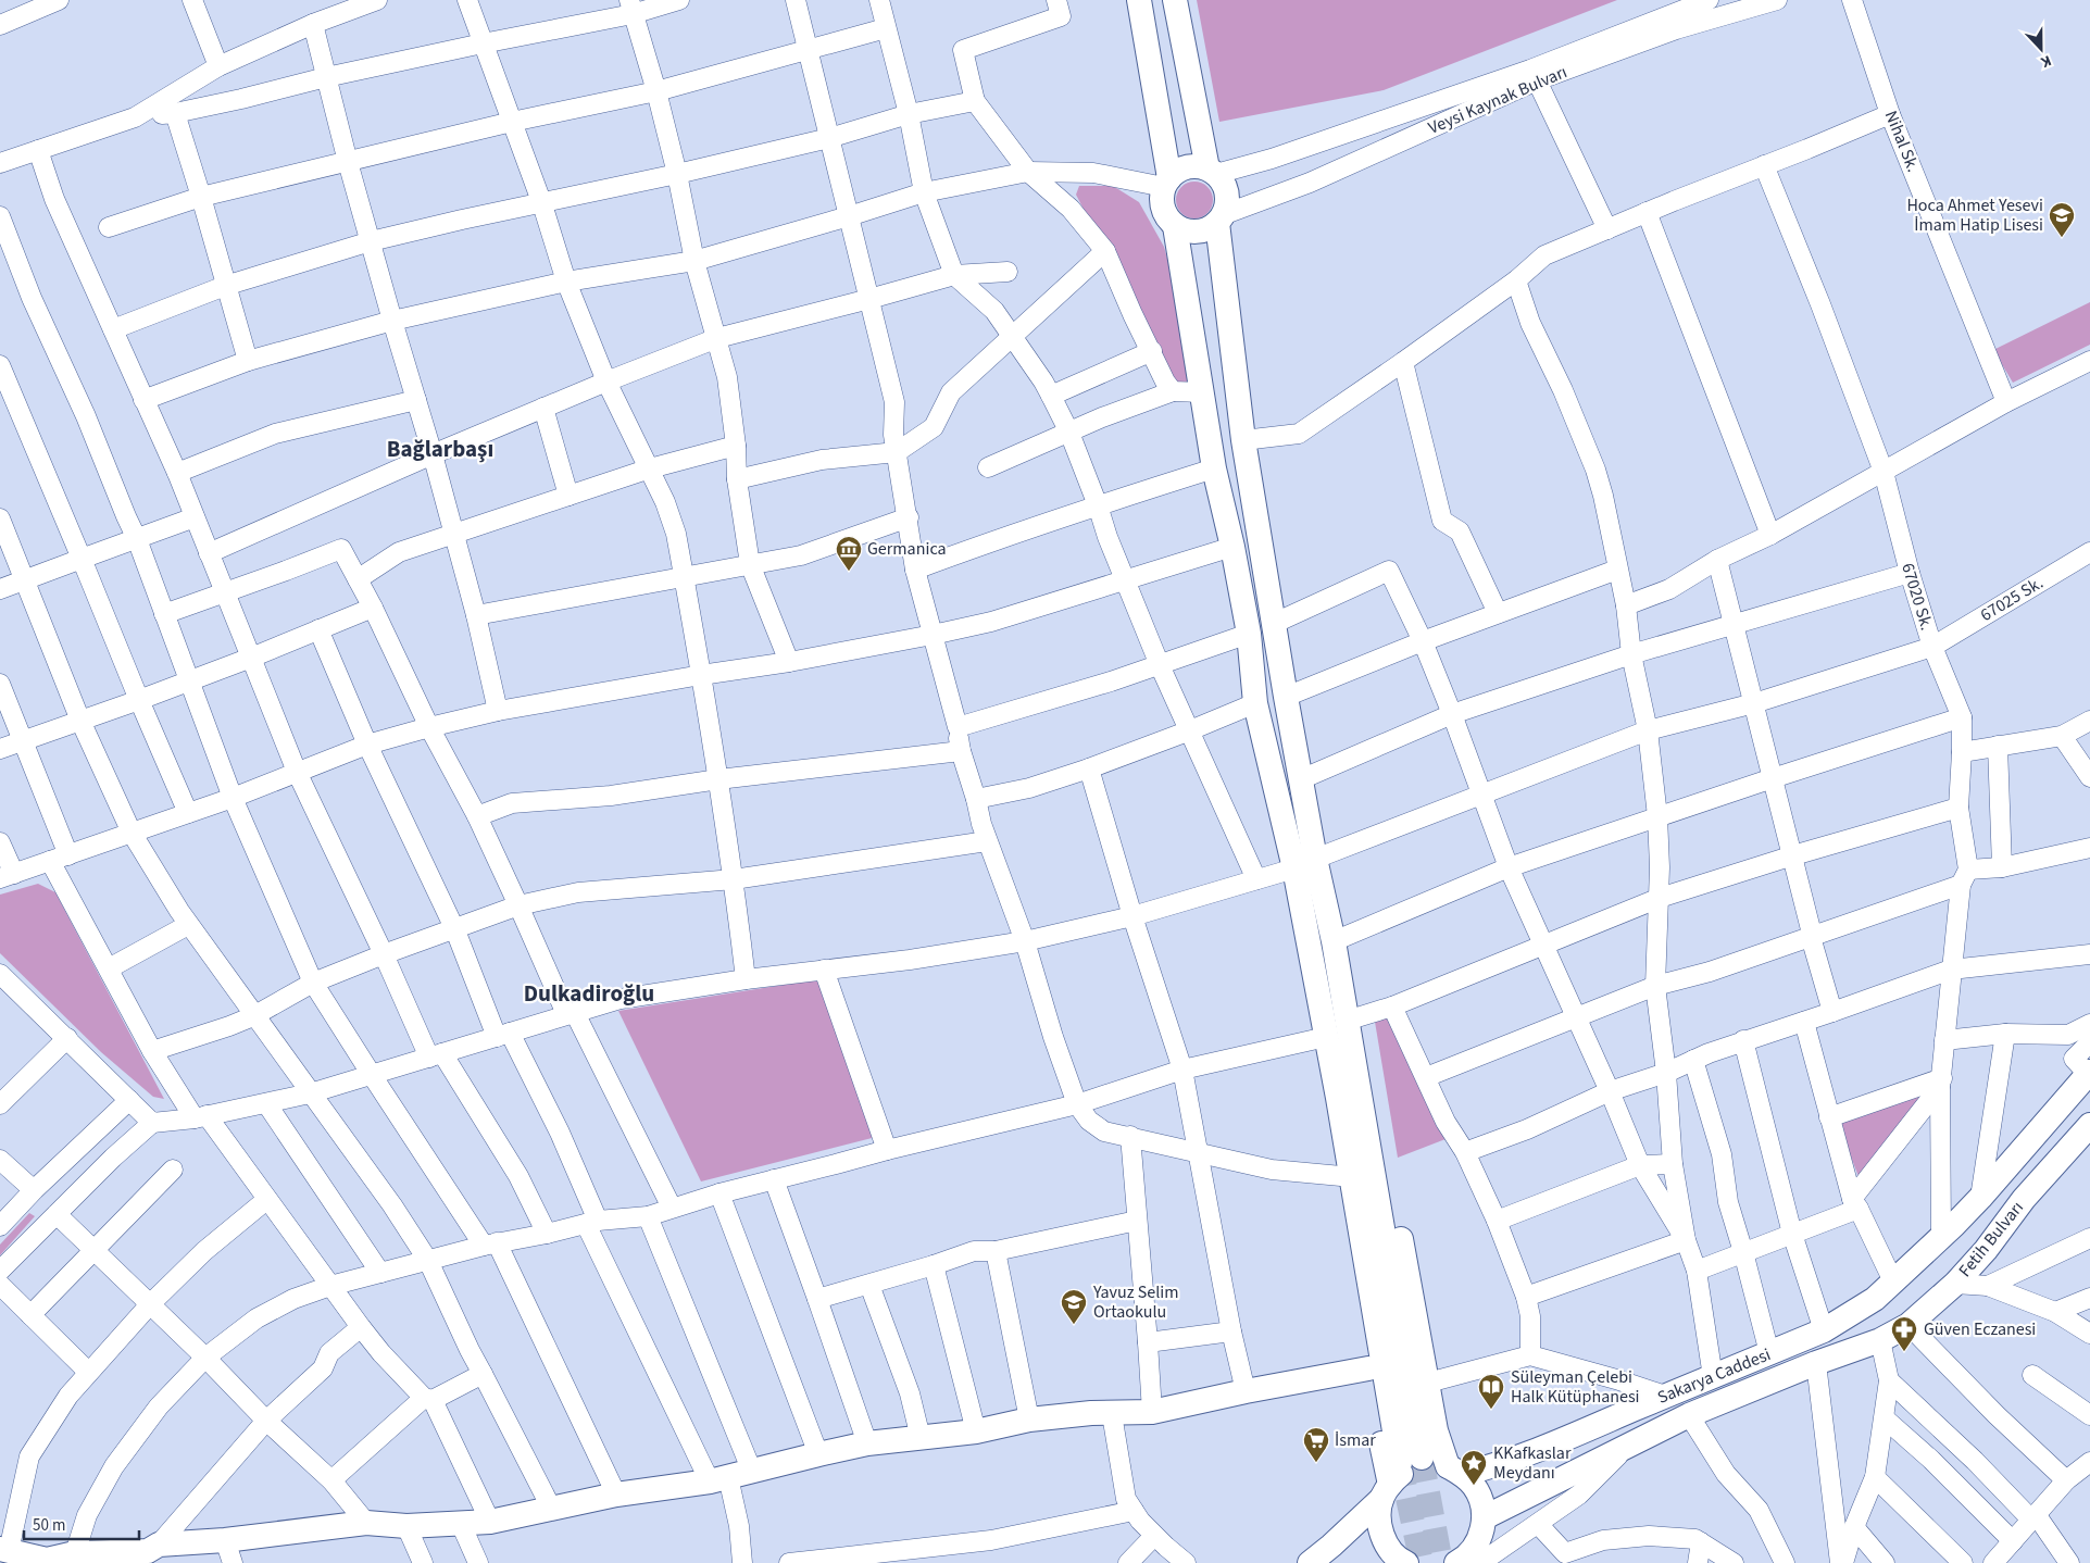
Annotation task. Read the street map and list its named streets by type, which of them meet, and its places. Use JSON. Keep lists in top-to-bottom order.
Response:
{
  "streets": {
    "main road": ["Fetih Bulvarı", "Sakarya Caddesi"],
    "street": [
      "Veysi Kaynak Bulvarı",
      "Nihal Sk.",
      "67020 Sk.",
      "67025 Sk."
    ]
  },
  "crossings": [
    ["67020 Sk.", "67025 Sk."],
    ["Fetih Bulvarı", "Sakarya Caddesi"]
  ],
  "districts": ["Bağlarbaşı", "Dulkadiroğlu"],
  "places": {
    "school or university": ["Hoca Ahmet Yesevi İmam Hatip Lisesi", "Yavuz Selim Ortaokulu"],
    "museum": ["Germanica"],
    "pharmacy": ["Güven Eczanesi"],
    "library": ["Süleyman Çelebi Halk Kütüphanesi"],
    "supermarket": ["İsmar"],
    "place": ["KKafkaslar Meydanı"]
  },
  "scale_bar": "50 m",
  "north": "bottom"
}
